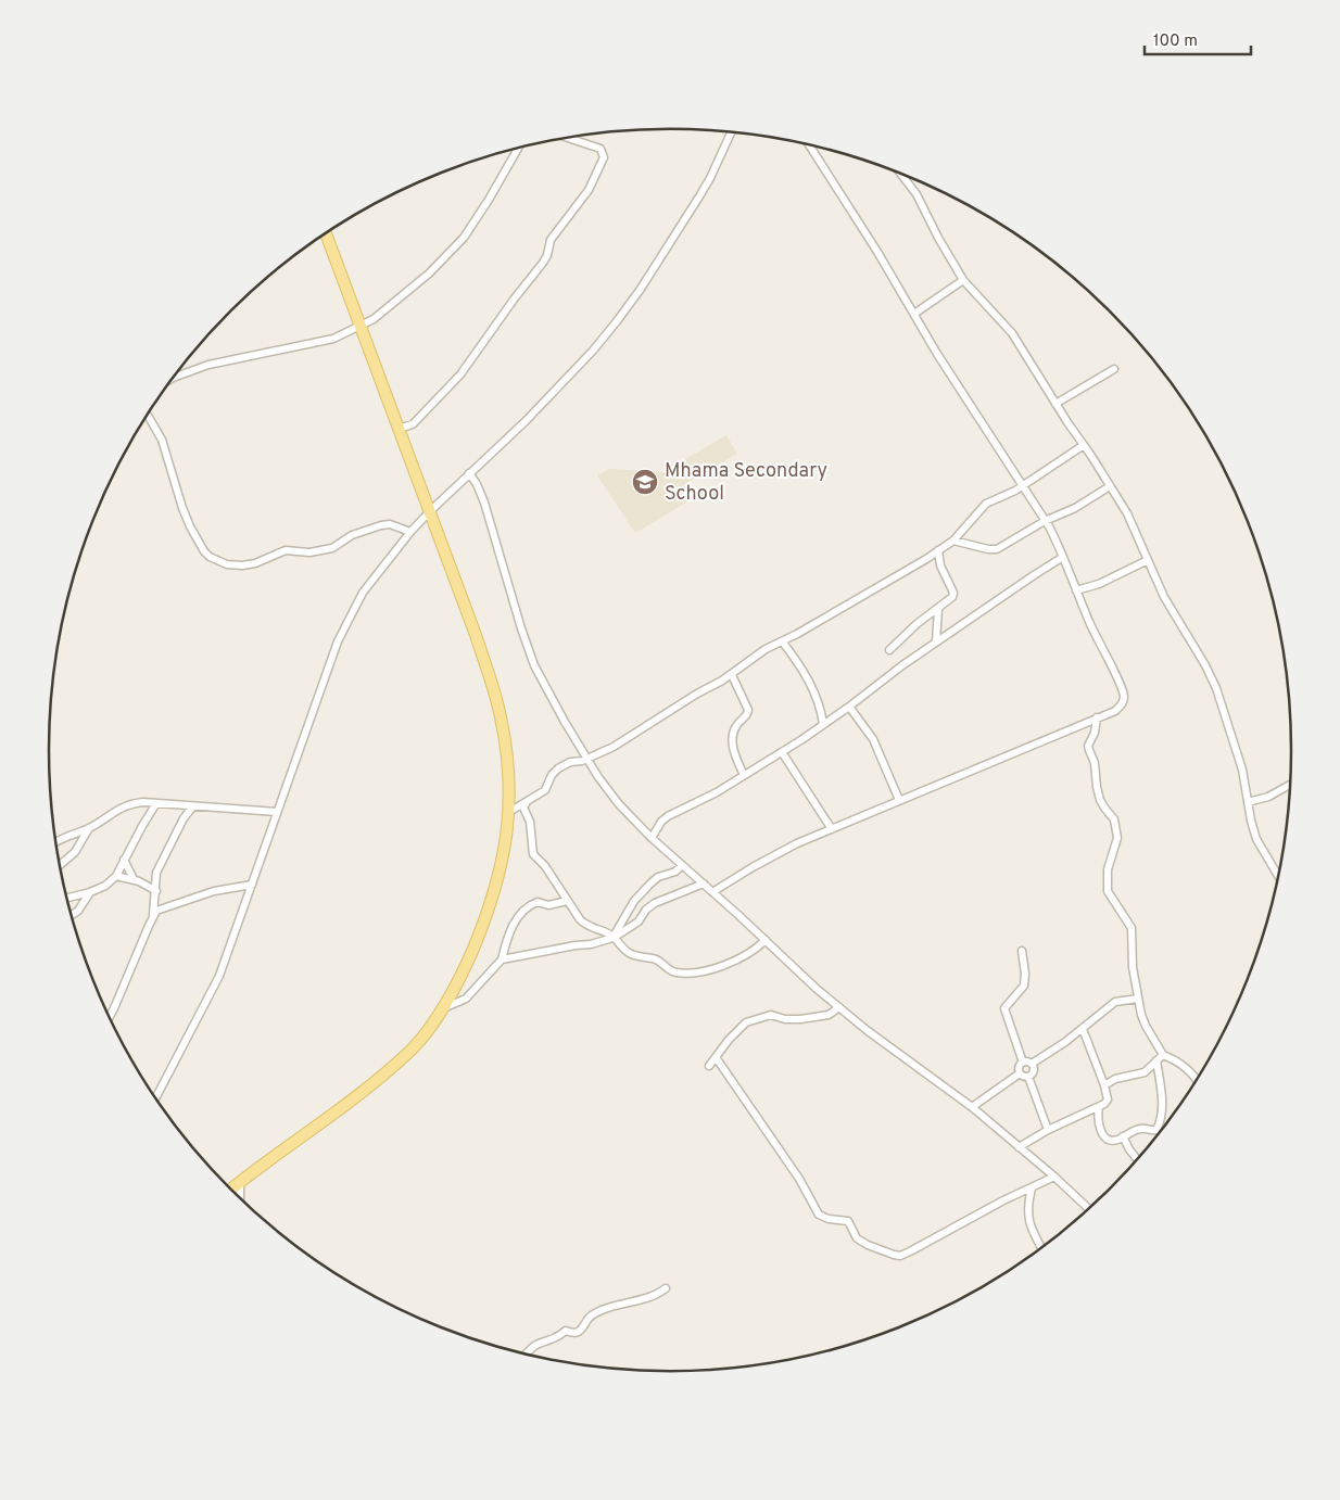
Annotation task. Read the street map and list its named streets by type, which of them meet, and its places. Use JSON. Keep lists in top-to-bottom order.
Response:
{
  "places": {
    "school or university": ["Mhama Secondary School"]
  },
  "scale_bar": "100 m"
}
